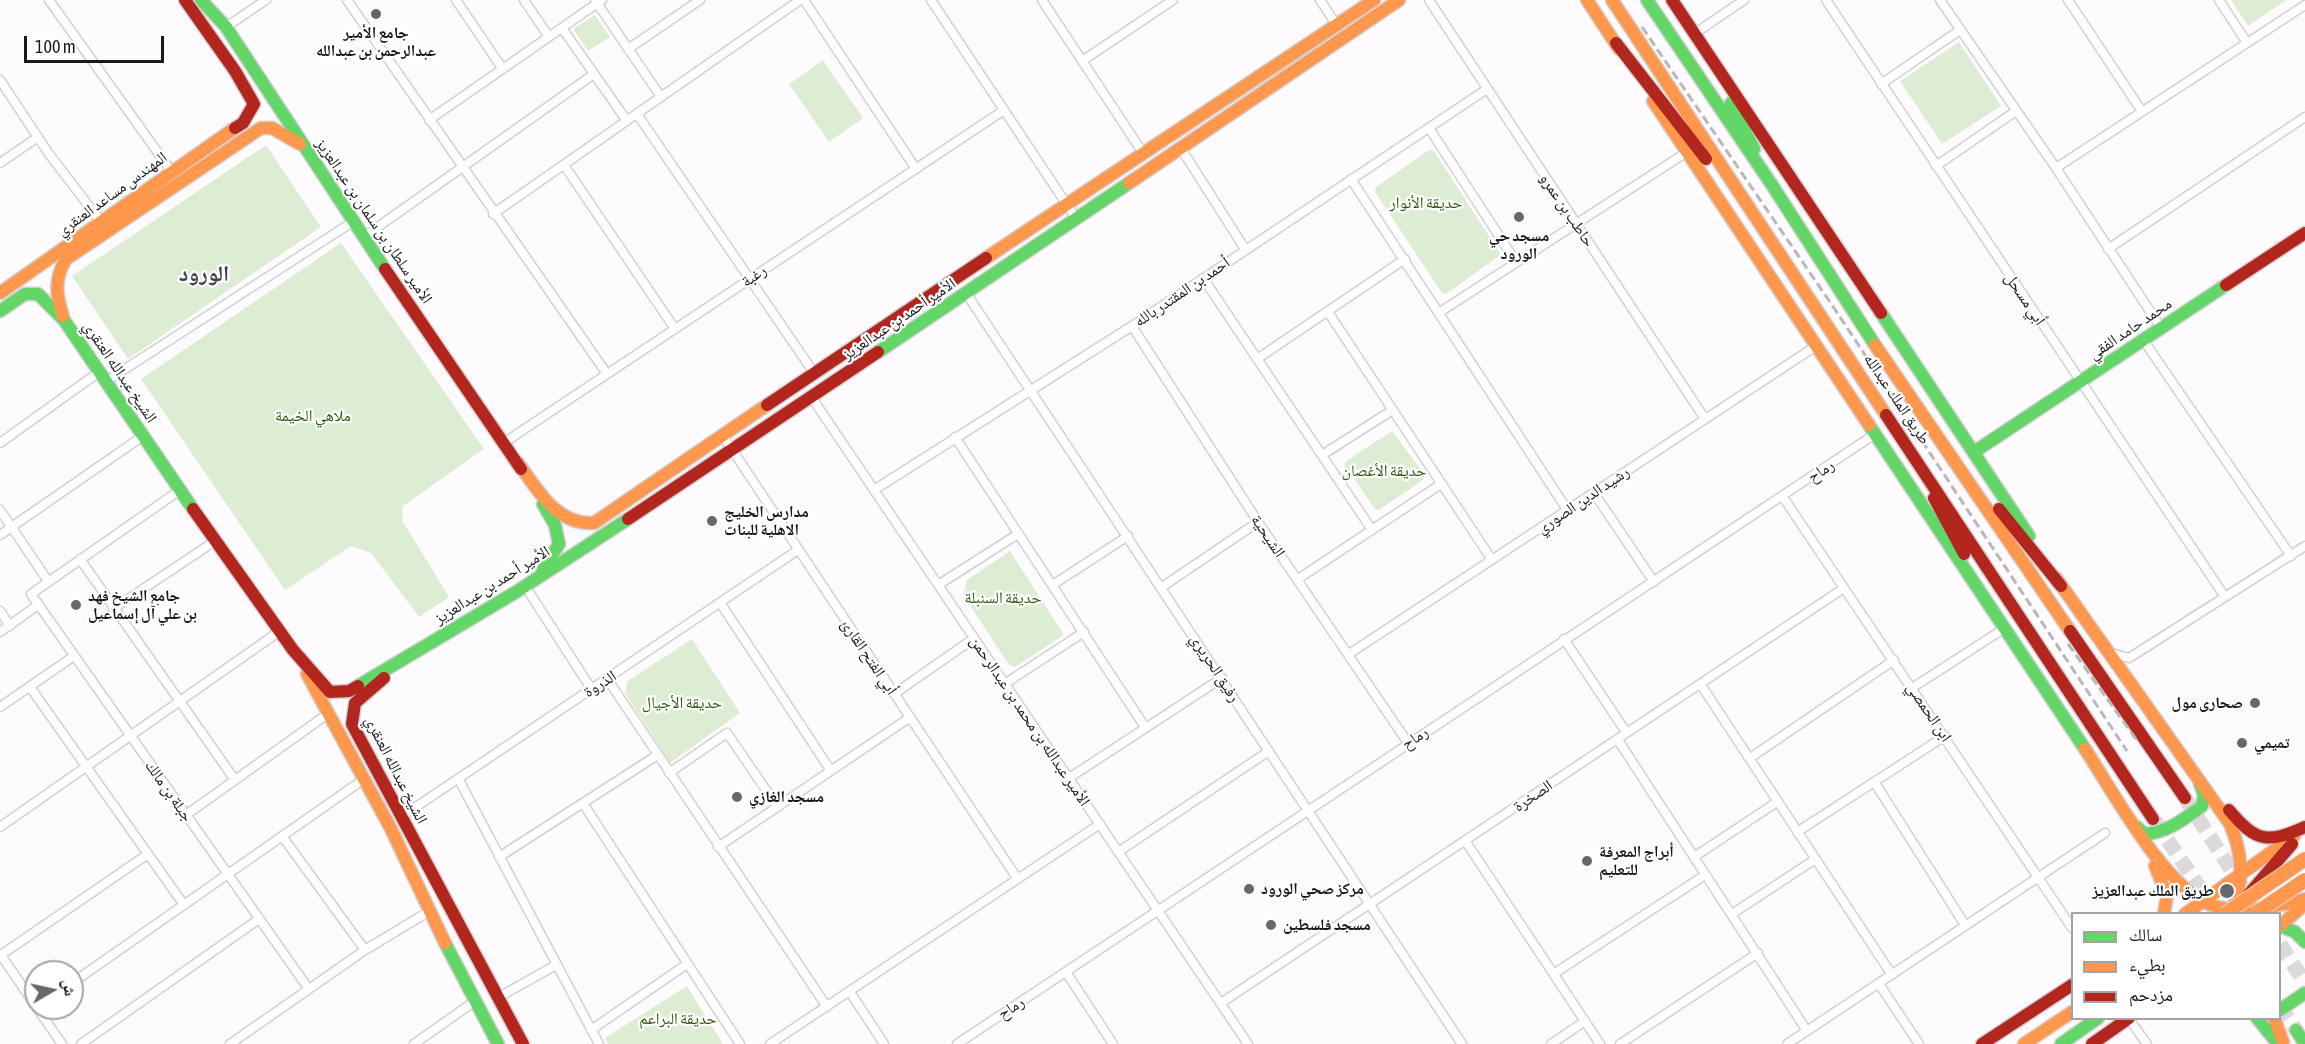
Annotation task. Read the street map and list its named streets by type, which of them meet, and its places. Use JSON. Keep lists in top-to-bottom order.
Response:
{
  "streets": {
    "main road": [
      "المهندس مساعد العنقري",
      "الأمير سلطان بن سلمان بن عبدالعزيز",
      "الأمير أحمد بن عبدالعزيز",
      "محمد حامد الفقي",
      "الشيخ عبدالله العنقري",
      "طريق الملك عبدالله"
    ],
    "street": [
      "حاطب بن عمرو",
      "رغبة",
      "أحمد بن المقتدر بالله",
      "أبي مسحل",
      "رماح",
      "رشيد الدين الصوري",
      "الشيحية",
      "أبي الفتح القارئ",
      "رفيق الحريري",
      "الذروة",
      "ابن الحمصي",
      "الأمير عبدالله بن محمد بن عبدالرحمن",
      "جبلة بن مالك",
      "الصخرة"
    ]
  },
  "crossings": [
    ["المهندس مساعد العنقري", "الأمير سلطان بن سلمان بن عبدالعزيز"],
    ["حاطب بن عمرو", "أحمد بن المقتدر بالله"],
    ["حاطب بن عمرو", "رشيد الدين الصوري"],
    ["الأمير سلطان بن سلمان بن عبدالعزيز", "رغبة"],
    ["الأمير سلطان بن سلمان بن عبدالعزيز", "الأمير أحمد بن عبدالعزيز"],
    ["أحمد بن المقتدر بالله", "الشيحية"],
    ["أحمد بن المقتدر بالله", "رفيق الحريري"],
    ["أحمد بن المقتدر بالله", "الأمير عبدالله بن محمد بن عبدالرحمن"],
    ["أبي مسحل", "محمد حامد الفقي"],
    ["الأمير أحمد بن عبدالعزيز", "الشيخ عبدالله العنقري"],
    ["الأمير أحمد بن عبدالعزيز", "أبي الفتح القارئ"],
    ["الأمير أحمد بن عبدالعزيز", "رفيق الحريري"],
    ["الأمير أحمد بن عبدالعزيز", "الأمير عبدالله بن محمد بن عبدالرحمن"],
    ["الشيخ عبدالله العنقري", "الذروة"],
    ["رماح", "الشيحية"],
    ["رماح", "رفيق الحريري"],
    ["رماح", "ابن الحمصي"],
    ["رماح", "الأمير عبدالله بن محمد بن عبدالرحمن"],
    ["رشيد الدين الصوري", "الشيحية"],
    ["أبي الفتح القارئ", "الذروة"],
    ["رفيق الحريري", "الصخرة"],
    ["ابن الحمصي", "الصخرة"],
    ["الأمير عبدالله بن محمد بن عبدالرحمن", "الصخرة"]
  ],
  "districts": ["الورود"],
  "parks": [
    "حديقة الأنوار",
    "ملاهي الخيمة",
    "حديقة الأغصان",
    "حديقة السنبلة",
    "حديقة الأجيال",
    "حديقة البراعم"
  ],
  "places": [
    "جامع الأمير عبدالرحمن بن عبدالله",
    "مسجد حي الورود",
    "مدارس الخليج الاهلية للبنات",
    "جامع الشيخ فهد بن علي آل إسماعيل",
    "صحارى مول",
    "تمیمي",
    "مسجد الغازي",
    "أبراج المعرفة للتعليم",
    "مركز صحي الورود",
    "طريق الملك عبدالعزيز",
    "مسجد فلسطين"
  ],
  "legend": ["سالك", "بطيء", "مزدحم"],
  "scale_bar": "100 m",
  "north": "right"
}
